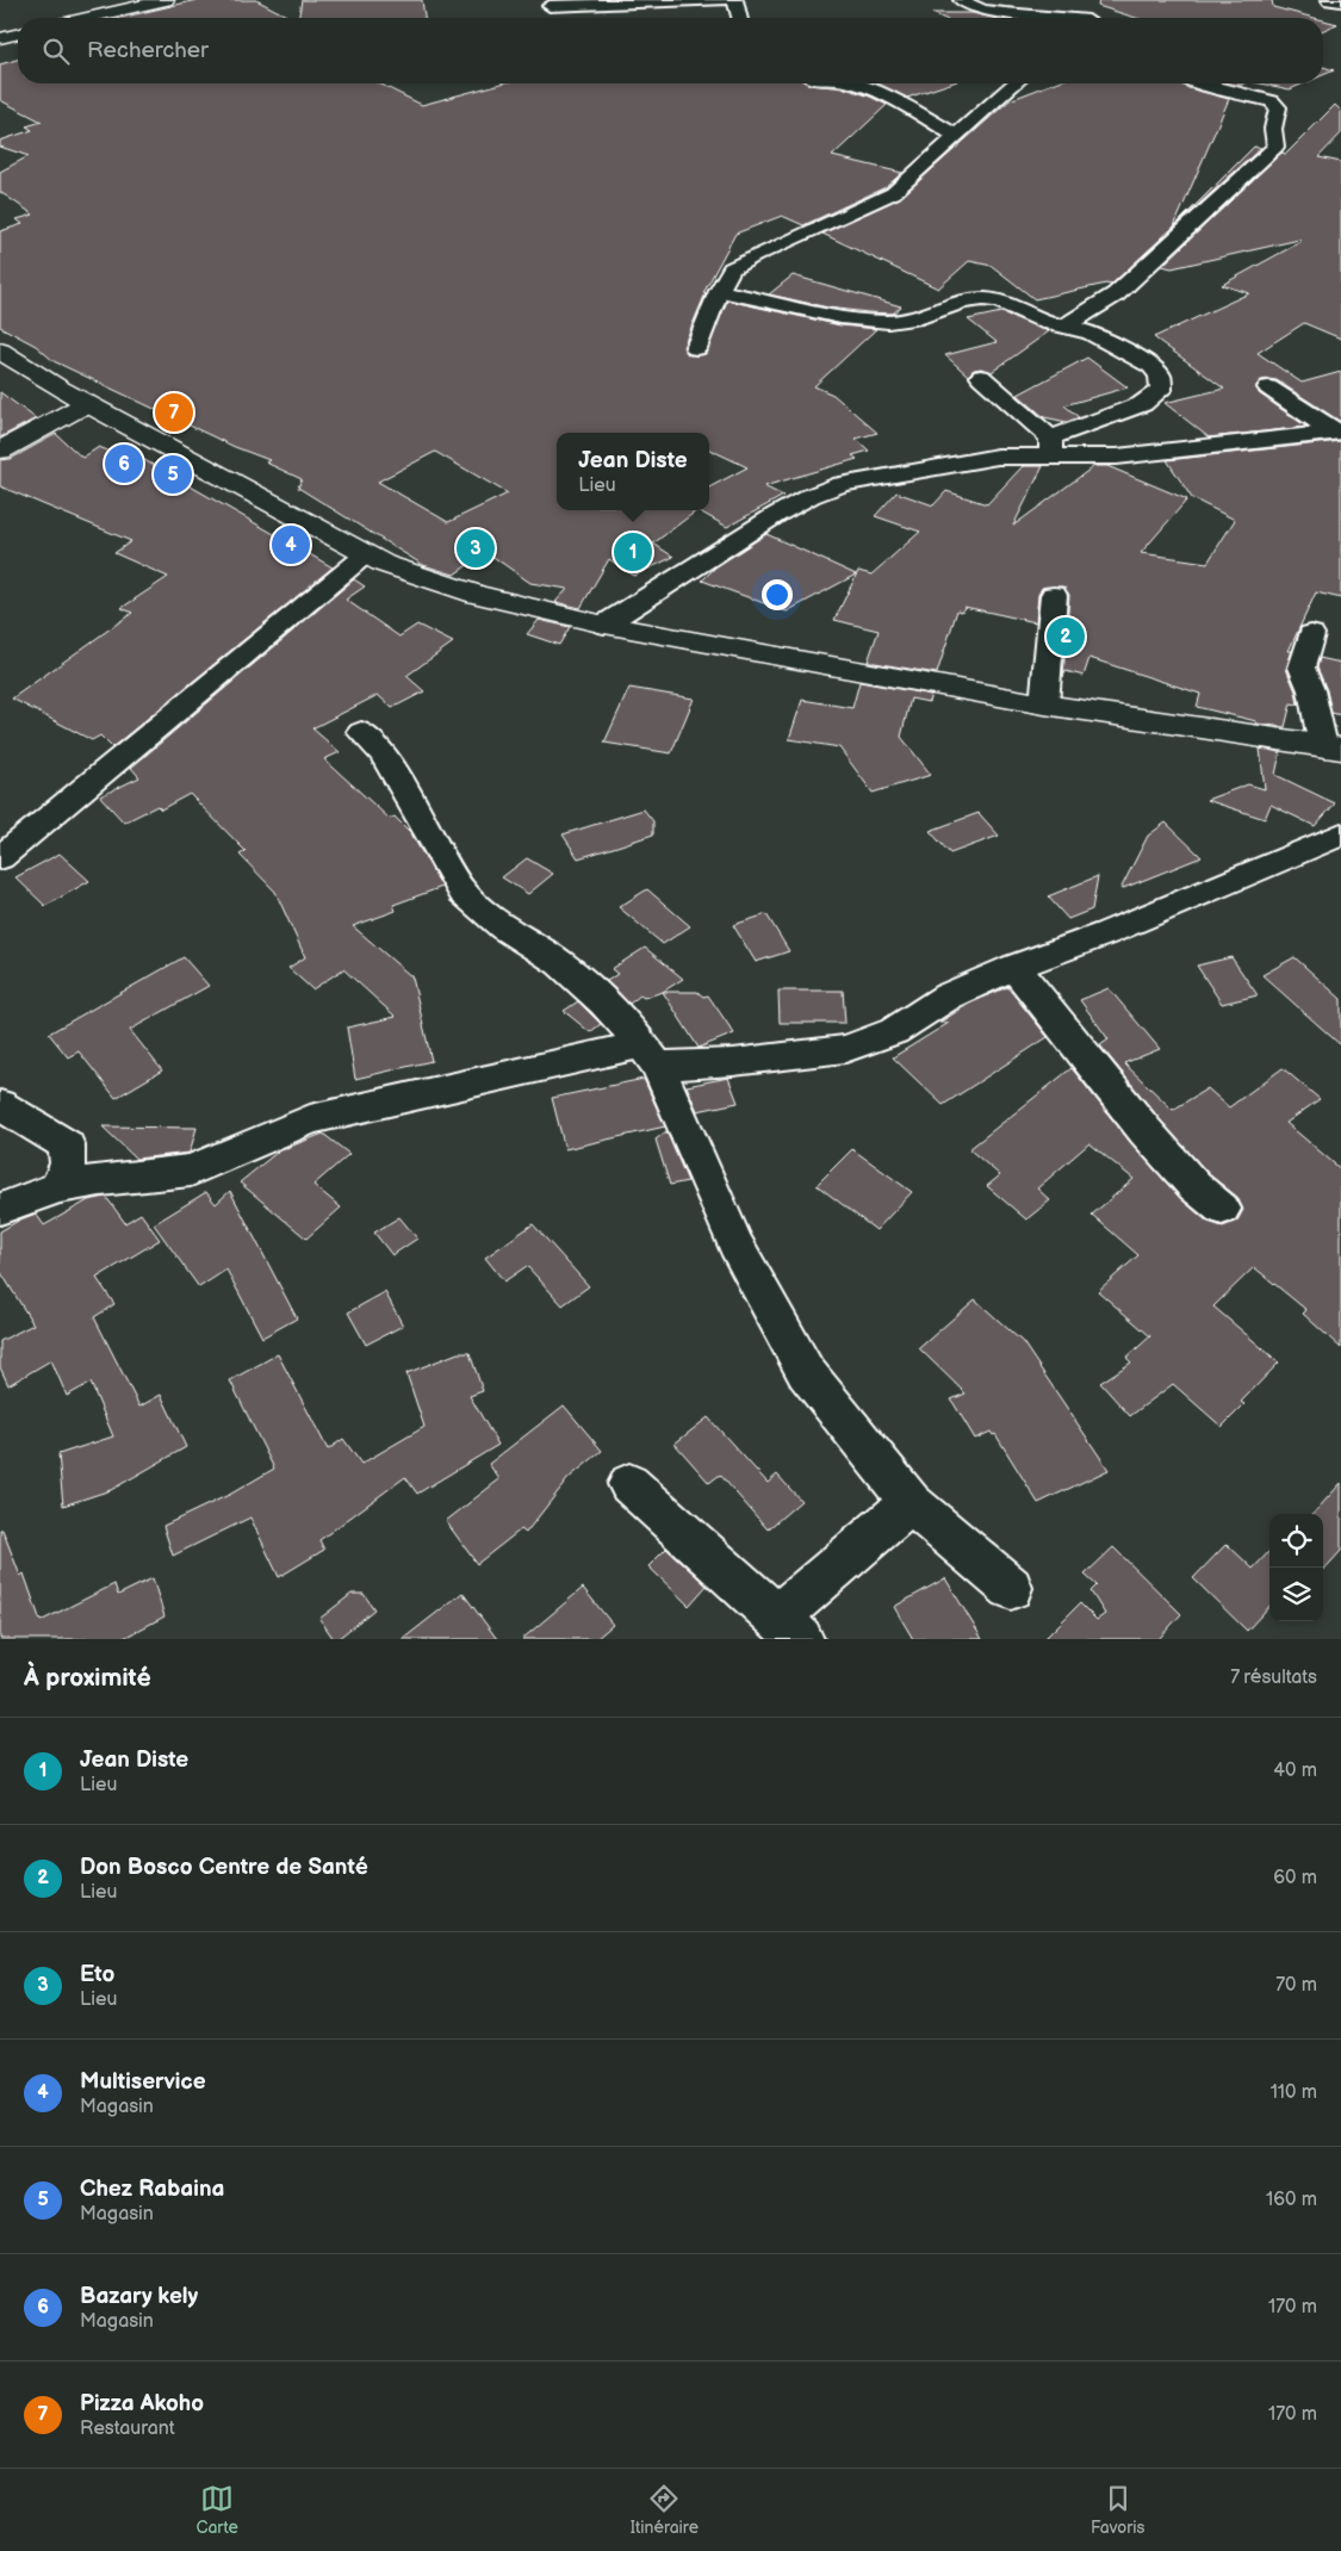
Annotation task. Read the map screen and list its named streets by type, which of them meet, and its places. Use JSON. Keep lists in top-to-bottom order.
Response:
{
  "page": {
    "search": "Rechercher",
    "pins": [
      "7",
      "6",
      "5",
      "4",
      "3",
      "1",
      "2"
    ],
    "popup": ["Jean Diste", "Lieu"],
    "heading": ["À proximité", "7 résultats"],
    "list": [
      {
        "mark": "1",
        "name": "Jean Diste",
        "note": "Lieu",
        "value": "40 m"
      },
      {
        "mark": "2",
        "name": "Don Bosco Centre de Santé",
        "note": "Lieu",
        "value": "60 m"
      },
      {
        "mark": "3",
        "name": "Eto",
        "note": "Lieu",
        "value": "70 m"
      },
      {
        "mark": "4",
        "name": "Multiservice",
        "note": "Magasin",
        "value": "110 m"
      },
      {
        "mark": "5",
        "name": "Chez Rabaina",
        "note": "Magasin",
        "value": "160 m"
      },
      {
        "mark": "6",
        "name": "Bazary kely",
        "note": "Magasin",
        "value": "170 m"
      },
      {
        "mark": "7",
        "name": "Pizza Akoho",
        "note": "Restaurant",
        "value": "170 m"
      }
    ],
    "nav": ["Carte", "Itinéraire", "Favoris"]
  }
}
